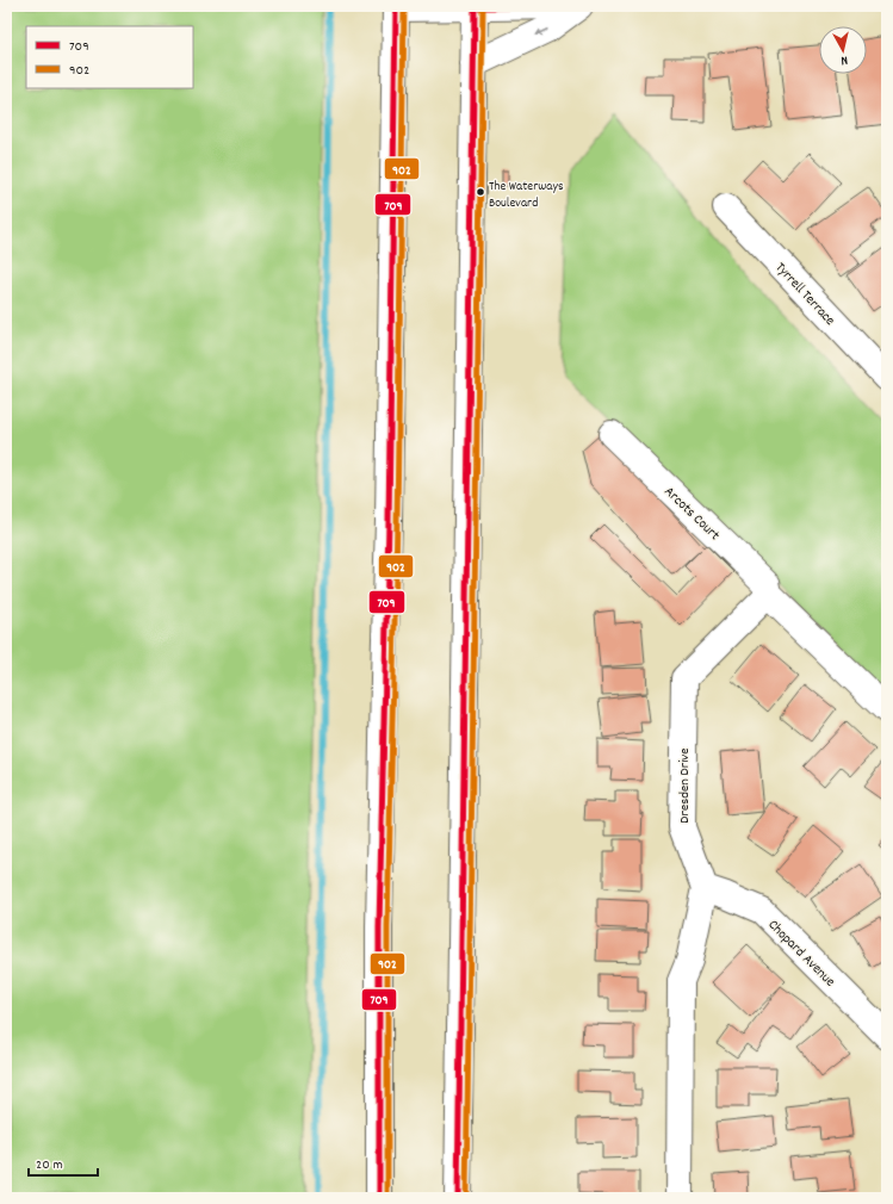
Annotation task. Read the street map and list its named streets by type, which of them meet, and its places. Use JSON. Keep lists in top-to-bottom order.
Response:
{
  "streets": {
    "main road": [
      "Tyrrell Terrace",
      "Arcots Court",
      "Dresden Drive",
      "Chopard Avenue"
    ]
  },
  "crossings": [
    ["Arcots Court", "Dresden Drive"],
    ["Dresden Drive", "Chopard Avenue"]
  ],
  "places": ["The Waterways Boulevard"],
  "lines": ["transit line 709", "transit line 902"],
  "legend": ["709", "902"],
  "scale_bar": "20 m",
  "north": "bottom"
}
